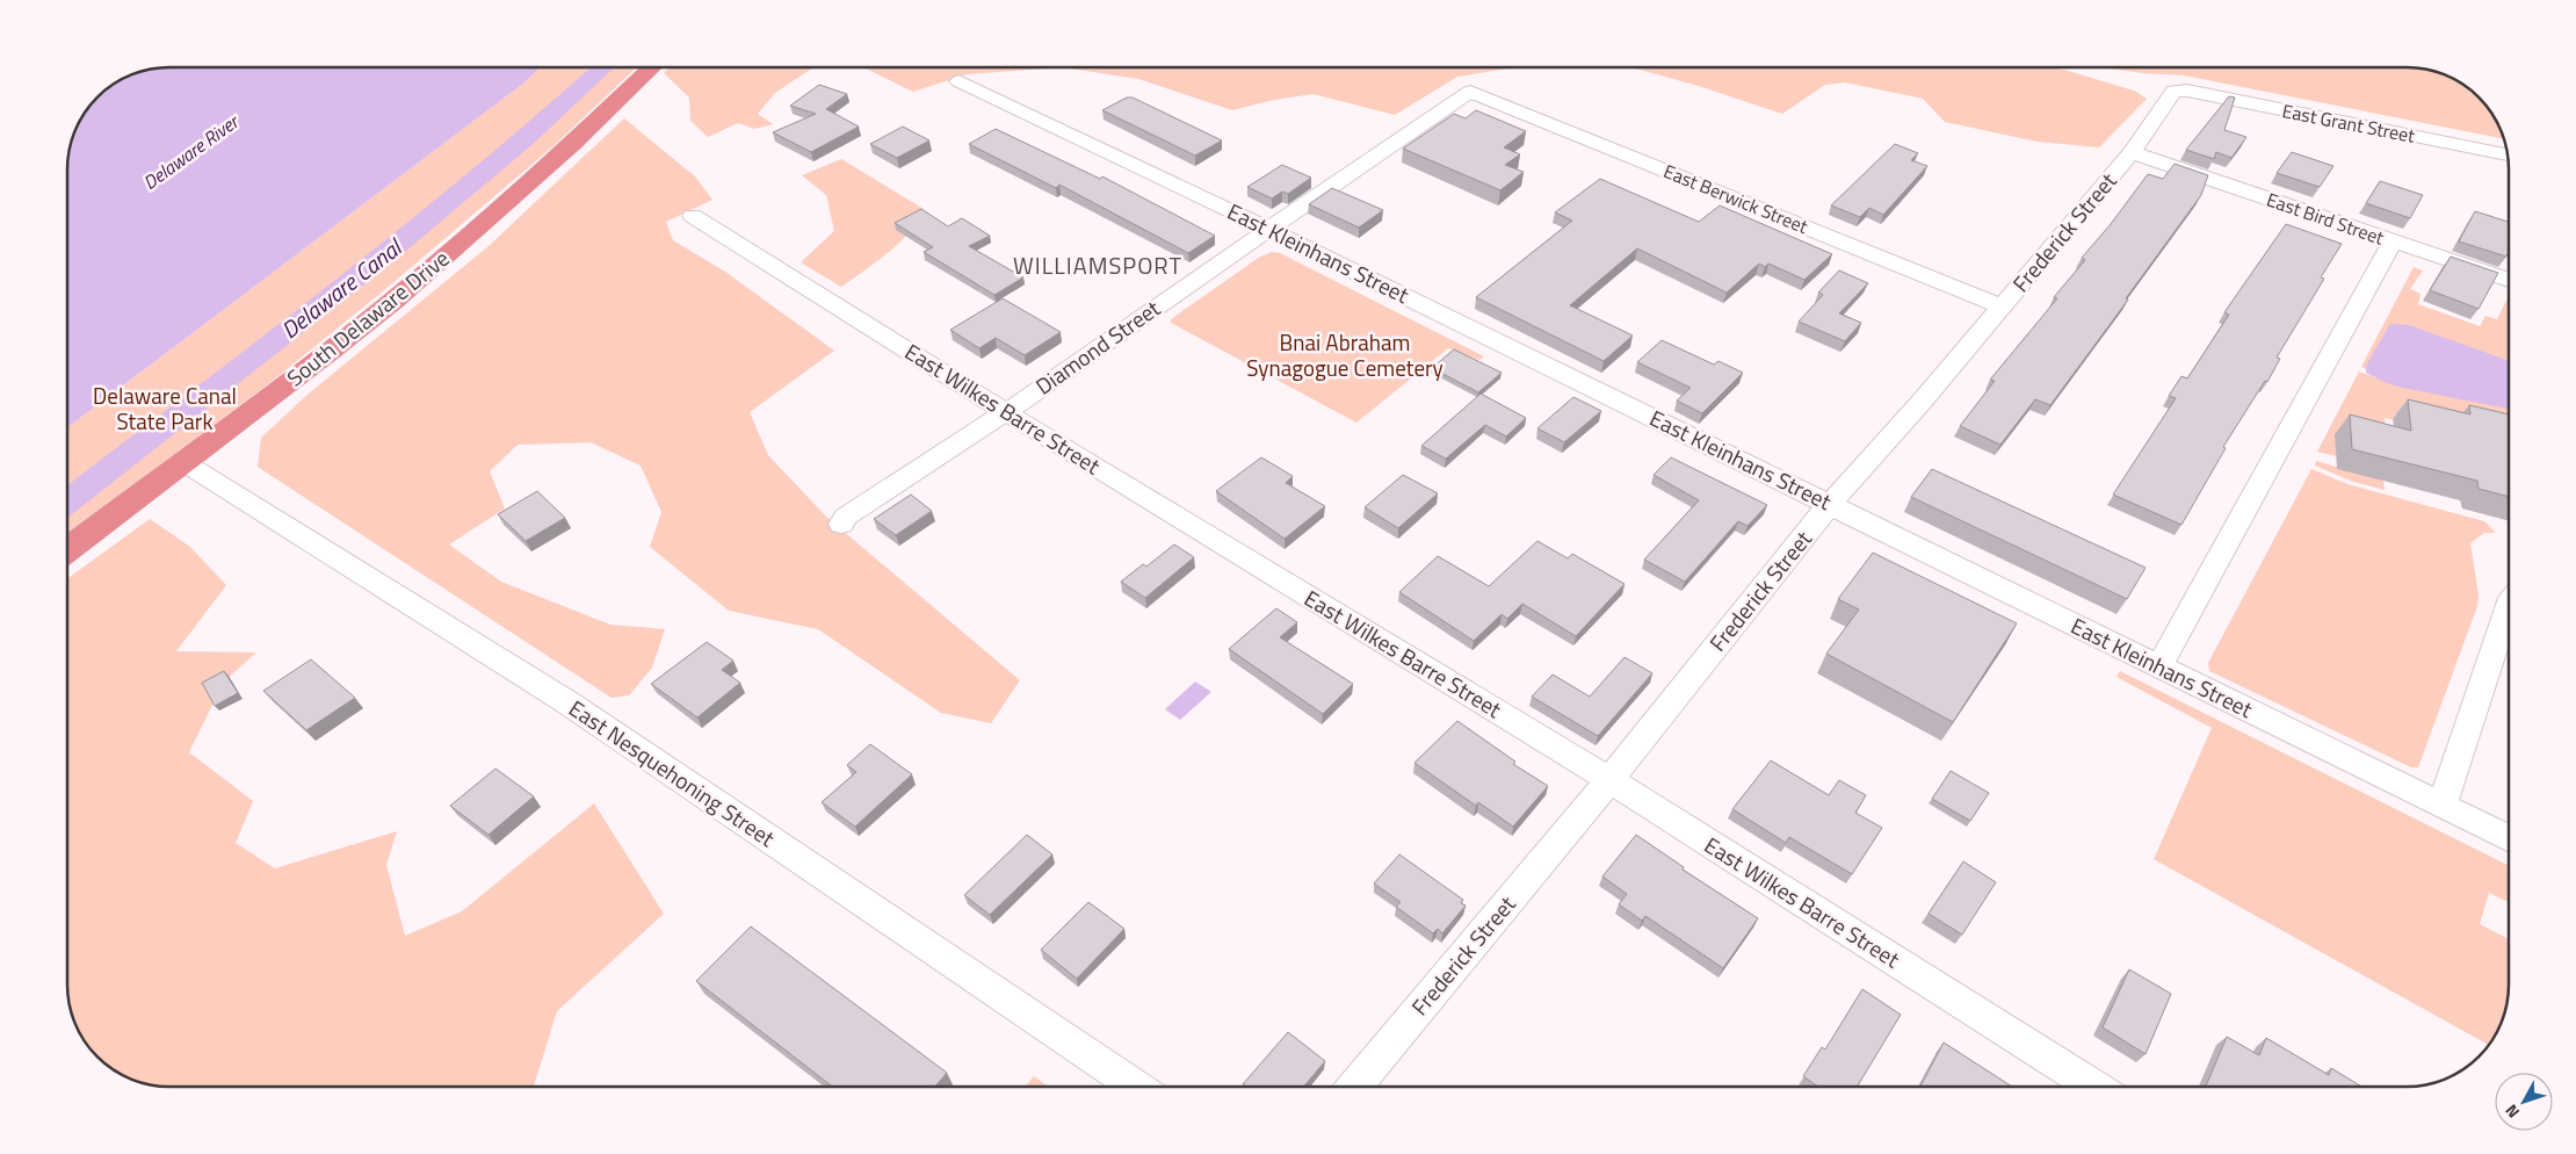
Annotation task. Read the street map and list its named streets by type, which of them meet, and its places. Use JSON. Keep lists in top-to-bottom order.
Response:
{
  "streets": {
    "highway": ["South Delaware Drive"],
    "street": [
      "East Grant Street",
      "East Berwick Street",
      "East Bird Street",
      "Frederick Street",
      "East Kleinhans Street",
      "Diamond Street",
      "East Wilkes Barre Street",
      "East Nesquehoning Street"
    ]
  },
  "crossings": [
    ["East Grant Street", "Frederick Street"],
    ["East Berwick Street", "Frederick Street"],
    ["East Berwick Street", "Diamond Street"],
    ["East Bird Street", "Frederick Street"],
    ["Frederick Street", "East Kleinhans Street"],
    ["Frederick Street", "East Wilkes Barre Street"],
    ["East Kleinhans Street", "Diamond Street"],
    ["South Delaware Drive", "East Nesquehoning Street"],
    ["Diamond Street", "East Wilkes Barre Street"]
  ],
  "districts": ["WILLIAMSPORT"],
  "water": ["Delaware River", "Delaware Canal"],
  "parks": ["Bnai Abraham Synagogue Cemetery", "Delaware Canal State Park"],
  "north": "bottom left"
}
